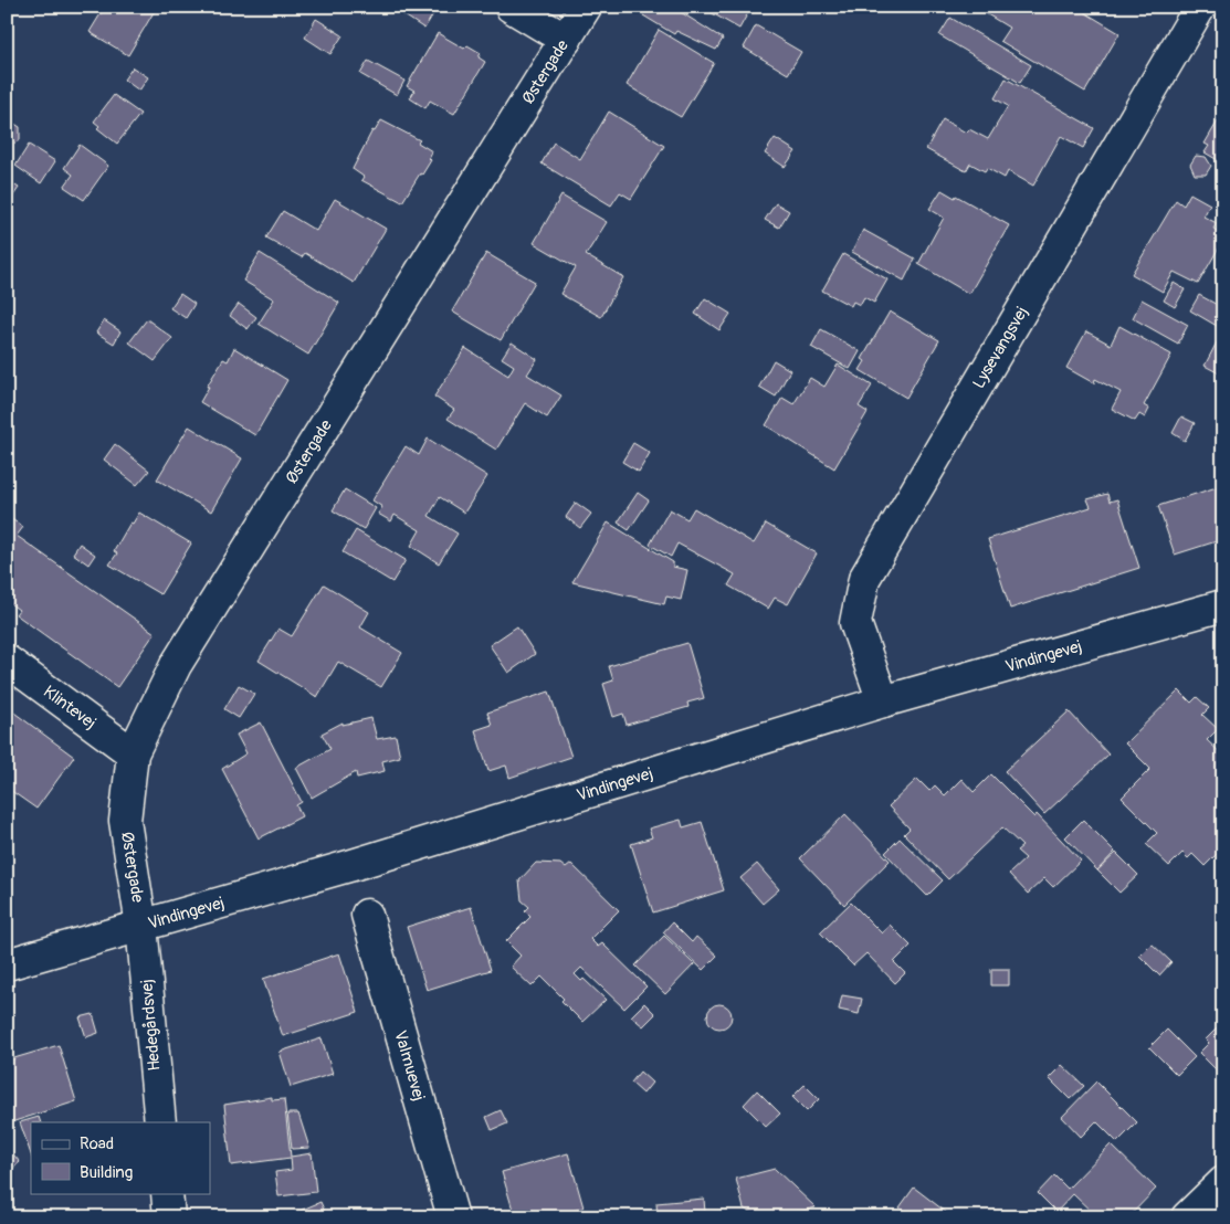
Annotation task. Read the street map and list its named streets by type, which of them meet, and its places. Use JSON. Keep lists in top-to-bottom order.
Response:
{
  "streets": {
    "street": [
      "Østergade",
      "Lysevangsvej",
      "Vindingevej",
      "Klintevej",
      "Hedegårdsvej",
      "Valmuevej"
    ]
  },
  "crossings": [
    ["Østergade", "Vindingevej"],
    ["Østergade", "Klintevej"],
    ["Østergade", "Hedegårdsvej"],
    ["Lysevangsvej", "Vindingevej"],
    ["Vindingevej", "Hedegårdsvej"]
  ],
  "legend": ["Road", "Building"]
}
